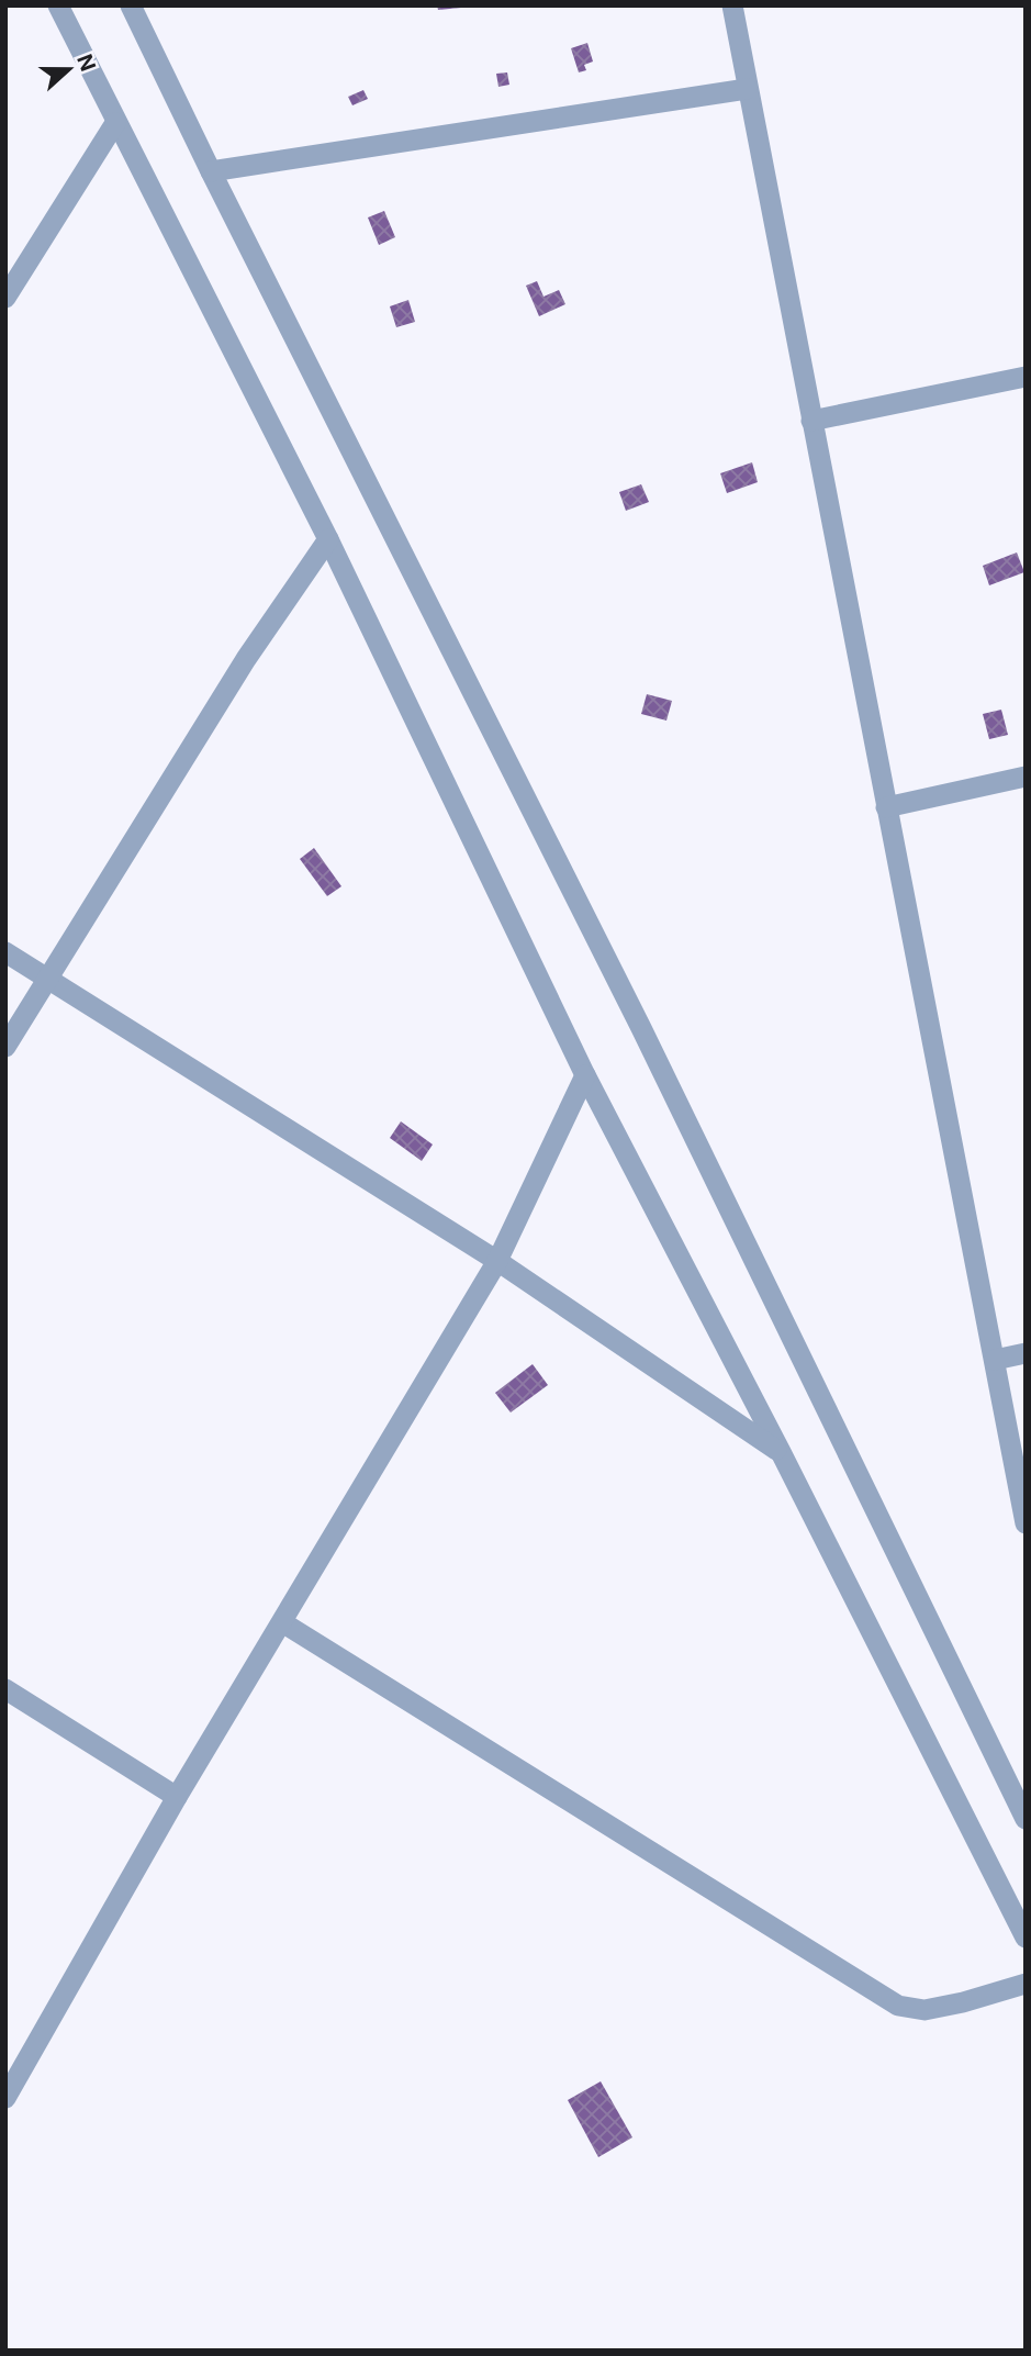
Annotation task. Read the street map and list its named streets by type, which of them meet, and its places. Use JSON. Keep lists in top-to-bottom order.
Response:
{
  "north": "right"
}
